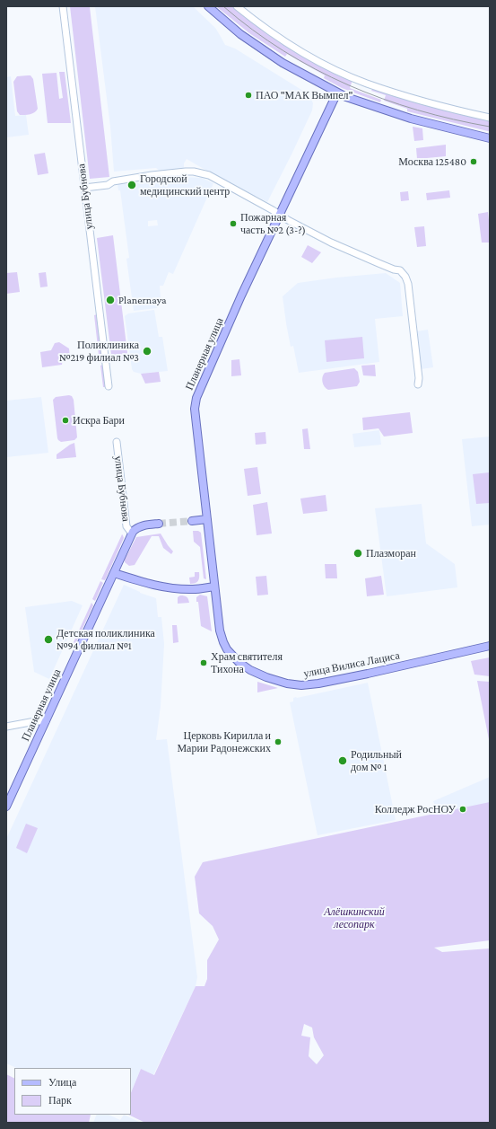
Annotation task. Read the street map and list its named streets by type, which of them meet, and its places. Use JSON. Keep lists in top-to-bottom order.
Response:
{
  "streets": {
    "main road": ["Планерная улица", "улица Вилиса Лациса"],
    "street": ["улица Бубнова"]
  },
  "crossings": [
    ["улица Бубнова", "Планерная улица"],
    ["Планерная улица", "улица Вилиса Лациса"]
  ],
  "parks": ["Алёшкинский лесопарк"],
  "places": [
    "ПАО \"МАК Вымпел\"",
    "Москва 125480",
    "Городской медицинский центр",
    "Пожарная часть №2 (3-?)",
    "Planernaya",
    "Поликлиника №219 филиал №3",
    "Искра Бари",
    "Плазморан",
    "Детская поликлиника №94 филиал №1",
    "Храм святителя Тихона",
    "Церковь Кирилла и Марии Радонежских",
    "Родильный дом № 1",
    "Колледж РосНОУ"
  ],
  "legend": ["Улица", "Парк"]
}
